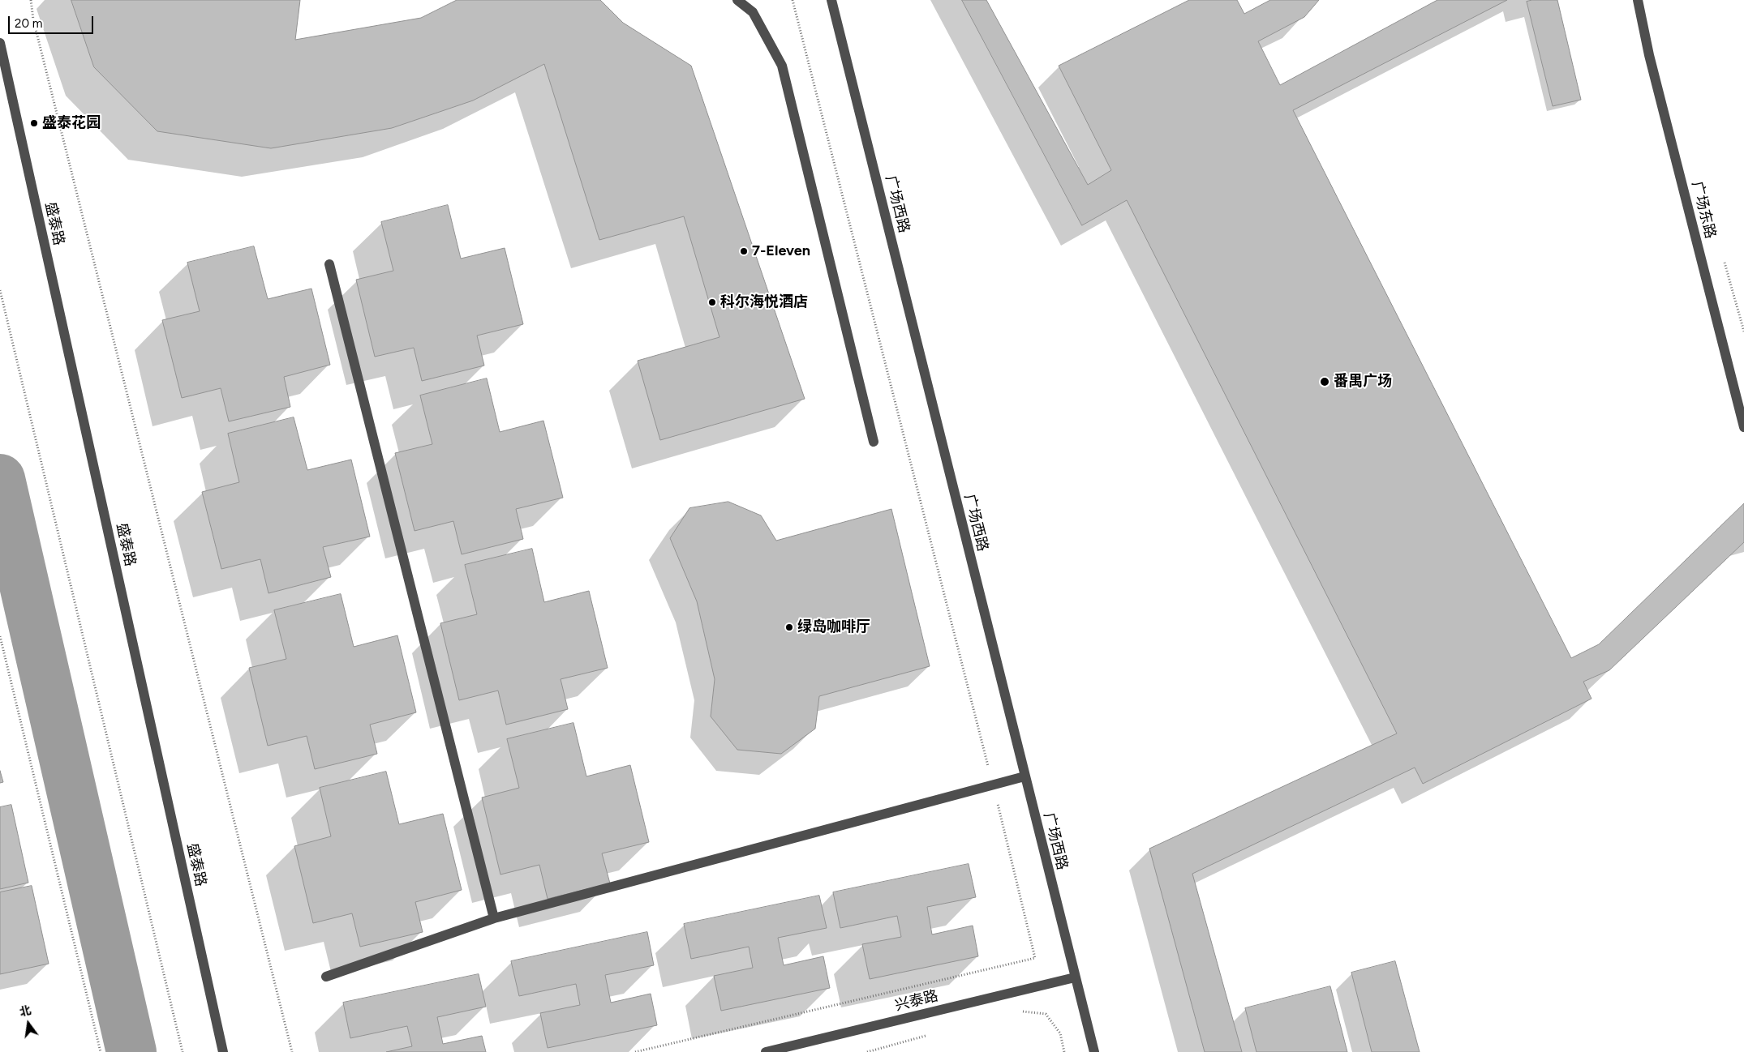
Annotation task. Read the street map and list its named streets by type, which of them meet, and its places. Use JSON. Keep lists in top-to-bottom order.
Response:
{
  "streets": {
    "street": [
      "广场西路",
      "广场东路",
      "盛泰路",
      "兴泰路"
    ]
  },
  "crossings": [
    ["广场西路", "兴泰路"]
  ],
  "places": [
    "盛泰花园",
    "7-Eleven",
    "科尔海悦酒店",
    "番禺广场",
    "绿岛咖啡厅"
  ],
  "scale_bar": "20 m",
  "north": "top"
}
